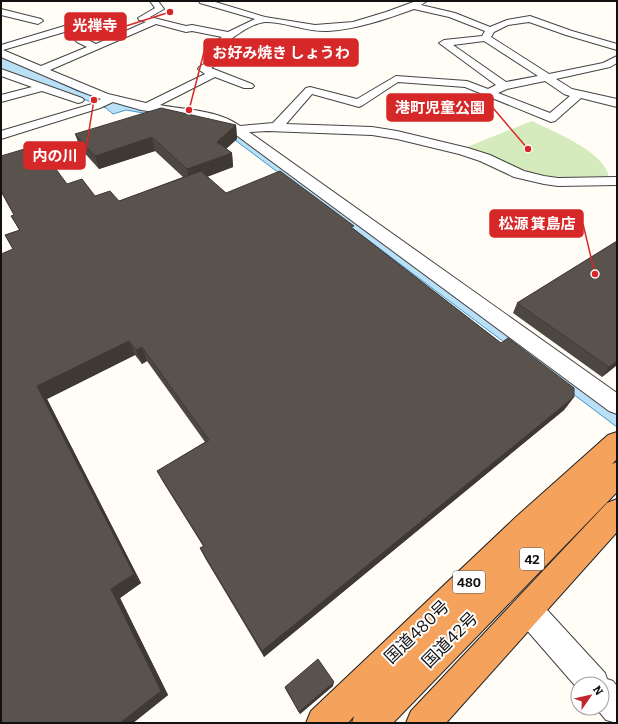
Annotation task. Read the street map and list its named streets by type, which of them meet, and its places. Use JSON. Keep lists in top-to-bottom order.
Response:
{
  "streets": {
    "highway": [
      "42",
      "480",
      "国道480号",
      "国道42号"
    ]
  },
  "places": [
    "光禅寺",
    "内の川",
    "お好み焼き しょうわ",
    "港町児童公園",
    "松源 箕島店"
  ],
  "north": "top right"
}
